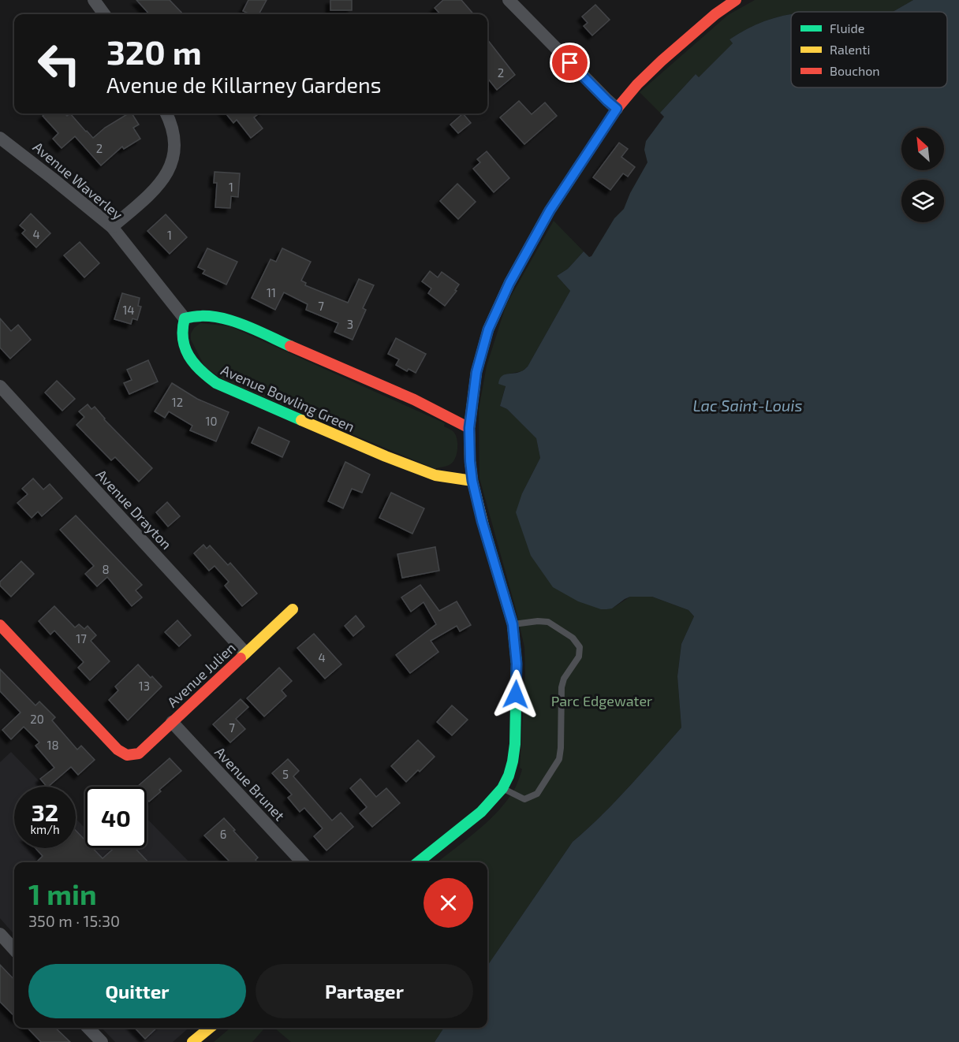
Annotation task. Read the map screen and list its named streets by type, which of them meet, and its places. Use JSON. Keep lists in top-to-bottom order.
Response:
{
  "streets": {
    "street": [
      "Avenue Waverley",
      "Avenue Bowling Green",
      "Avenue Drayton",
      "Avenue Julien",
      "Avenue Brunet"
    ]
  },
  "crossings": [
    ["Avenue Waverley", "Avenue Bowling Green"],
    ["Avenue Drayton", "Avenue Julien"],
    ["Avenue Julien", "Avenue Brunet"]
  ],
  "water": ["Lac Saint-Louis"],
  "parks": ["Parc Edgewater"],
  "house_numbers": [
    "2",
    "2",
    "1",
    "4",
    "1",
    "11",
    "7",
    "14",
    "3",
    "12",
    "10",
    "8",
    "17",
    "4",
    "13",
    "20",
    "7",
    "18",
    "5",
    "6"
  ],
  "legend": ["Fluide", "Ralenti", "Bouchon"],
  "north": "top left",
  "page": {
    "turn": ["320 m", "Avenue de Killarney Gardens"],
    "speed": "32 km/h",
    "limit": "40",
    "heading": ["1 min", "350 m · 15:30"],
    "buttons": ["Quitter", "Partager"]
  }
}
